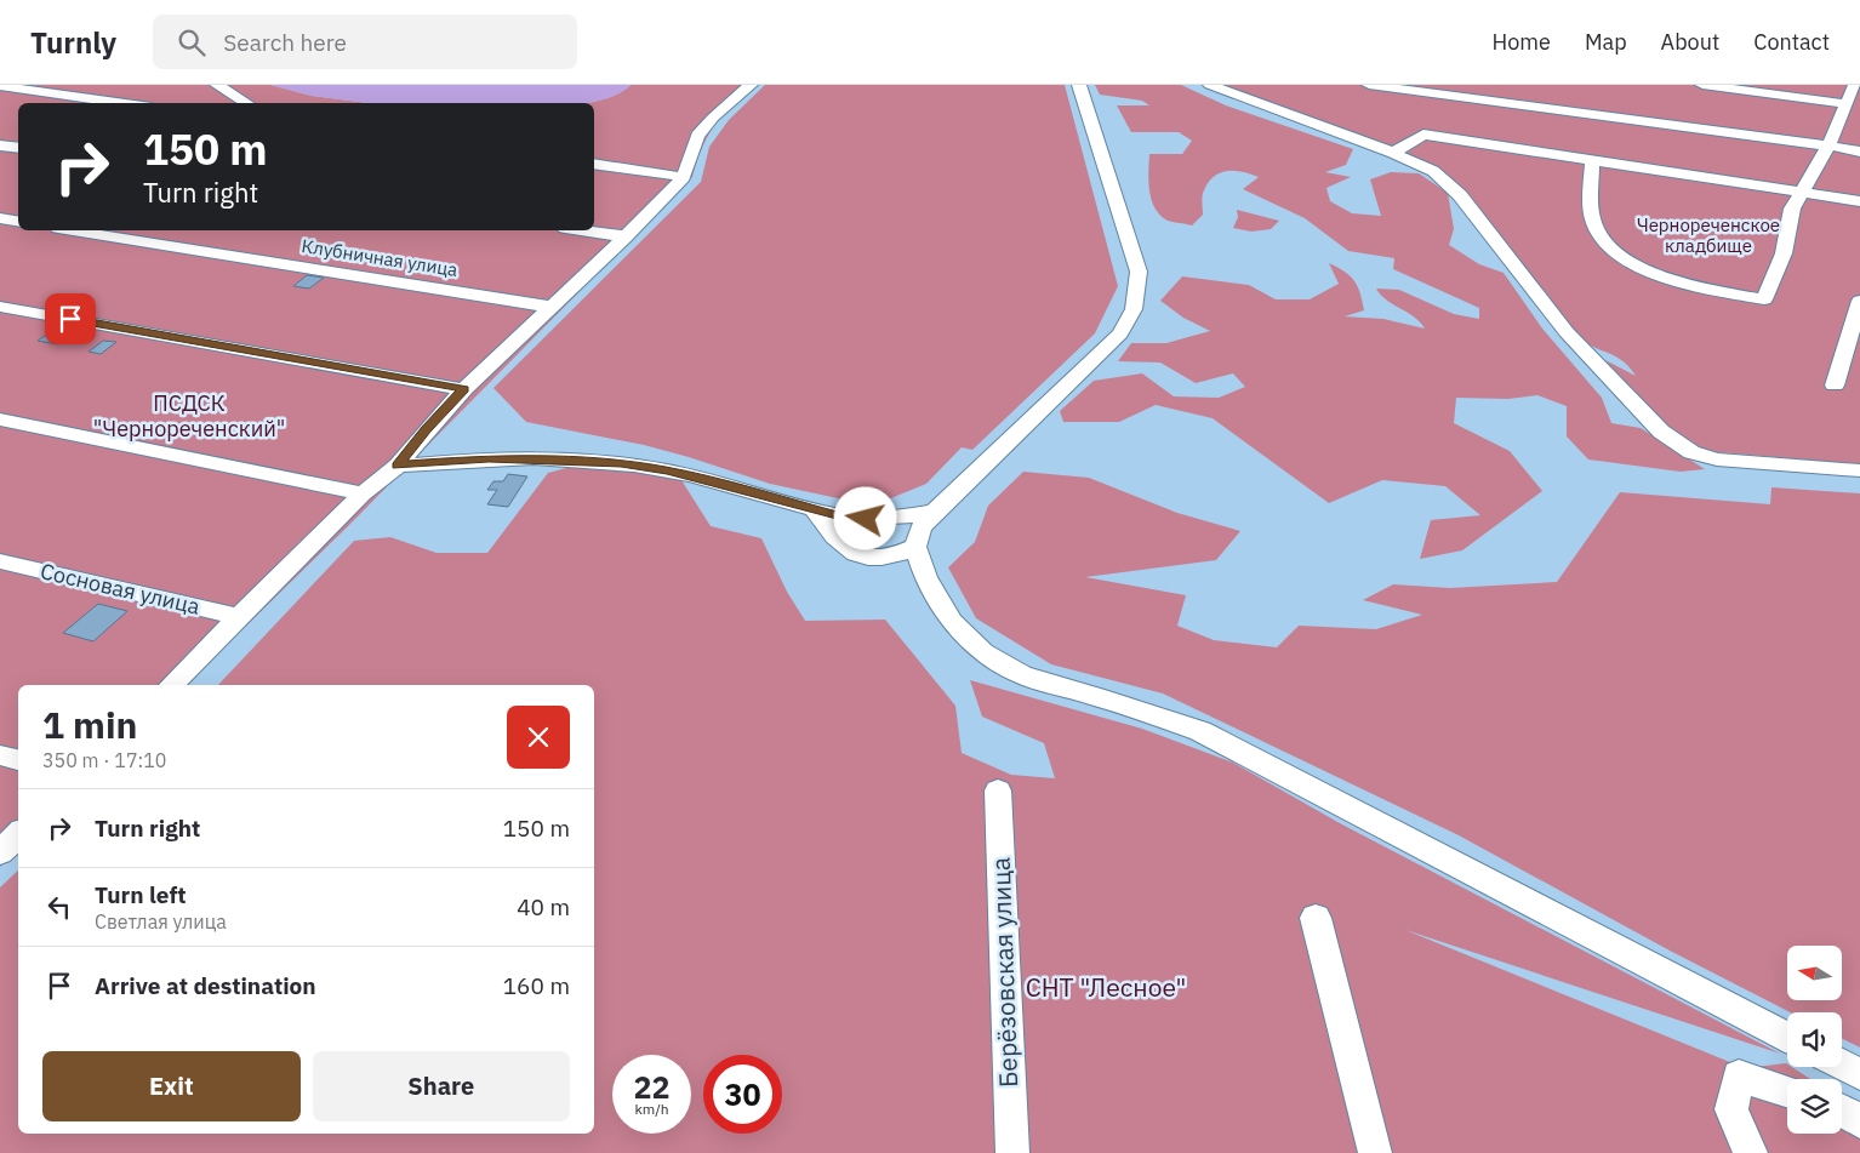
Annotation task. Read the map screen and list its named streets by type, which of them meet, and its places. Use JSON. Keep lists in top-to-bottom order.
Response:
{
  "streets": {
    "street": ["Клубничная улица", "Сосновая улица", "Берёзовская улица"]
  },
  "parks": ["Чернореченское кладбище", "ПСДСК \"Чернореченский\"", "СНТ \"Лесное\""],
  "north": "left",
  "page": {
    "header": "Turnly",
    "search": "Search here",
    "nav": [
      "Home",
      "Map",
      "About",
      "Contact"
    ],
    "turn": ["150 m", "Turn right"],
    "heading": ["1 min", "350 m · 17:10"],
    "list": [
      {
        "name": "Turn right",
        "value": "150 m"
      },
      {
        "name": "Turn left",
        "note": "Светлая улица",
        "value": "40 m"
      },
      {
        "name": "Arrive at destination",
        "value": "160 m"
      }
    ],
    "buttons": ["Exit", "Share"],
    "speed": "22 km/h",
    "limit": "30"
  }
}
